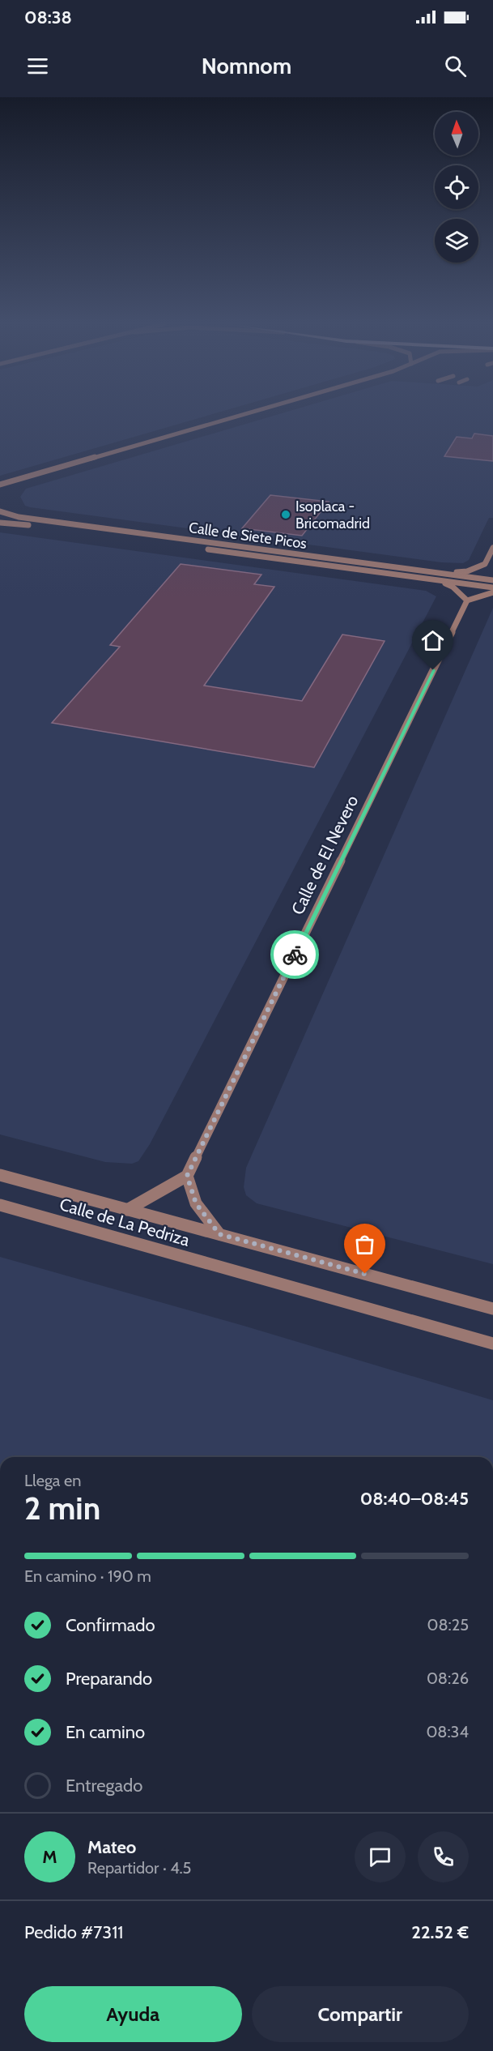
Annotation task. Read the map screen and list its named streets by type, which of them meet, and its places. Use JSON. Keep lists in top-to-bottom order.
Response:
{
  "streets": {
    "street": ["Calle de Siete Picos", "Calle de El Nevero", "Calle de La Pedriza"]
  },
  "places": ["Isoplaca - Bricomadrid"],
  "north": "top",
  "page": {
    "status": "08:38",
    "header": "Nomnom",
    "heading": ["2 min", "Llega en", "08:40–08:45"],
    "panel": [
      "Mateo",
      "Repartidor · 4.5",
      "Pedido #7311",
      "22.52 €"
    ],
    "bar": "En camino · 190 m",
    "list": [
      ["Confirmado", "08:25"],
      ["Preparando", "08:26"],
      ["En camino", "08:34"],
      "Entregado"
    ],
    "round": "M",
    "buttons": ["Ayuda", "Compartir"]
  }
}
